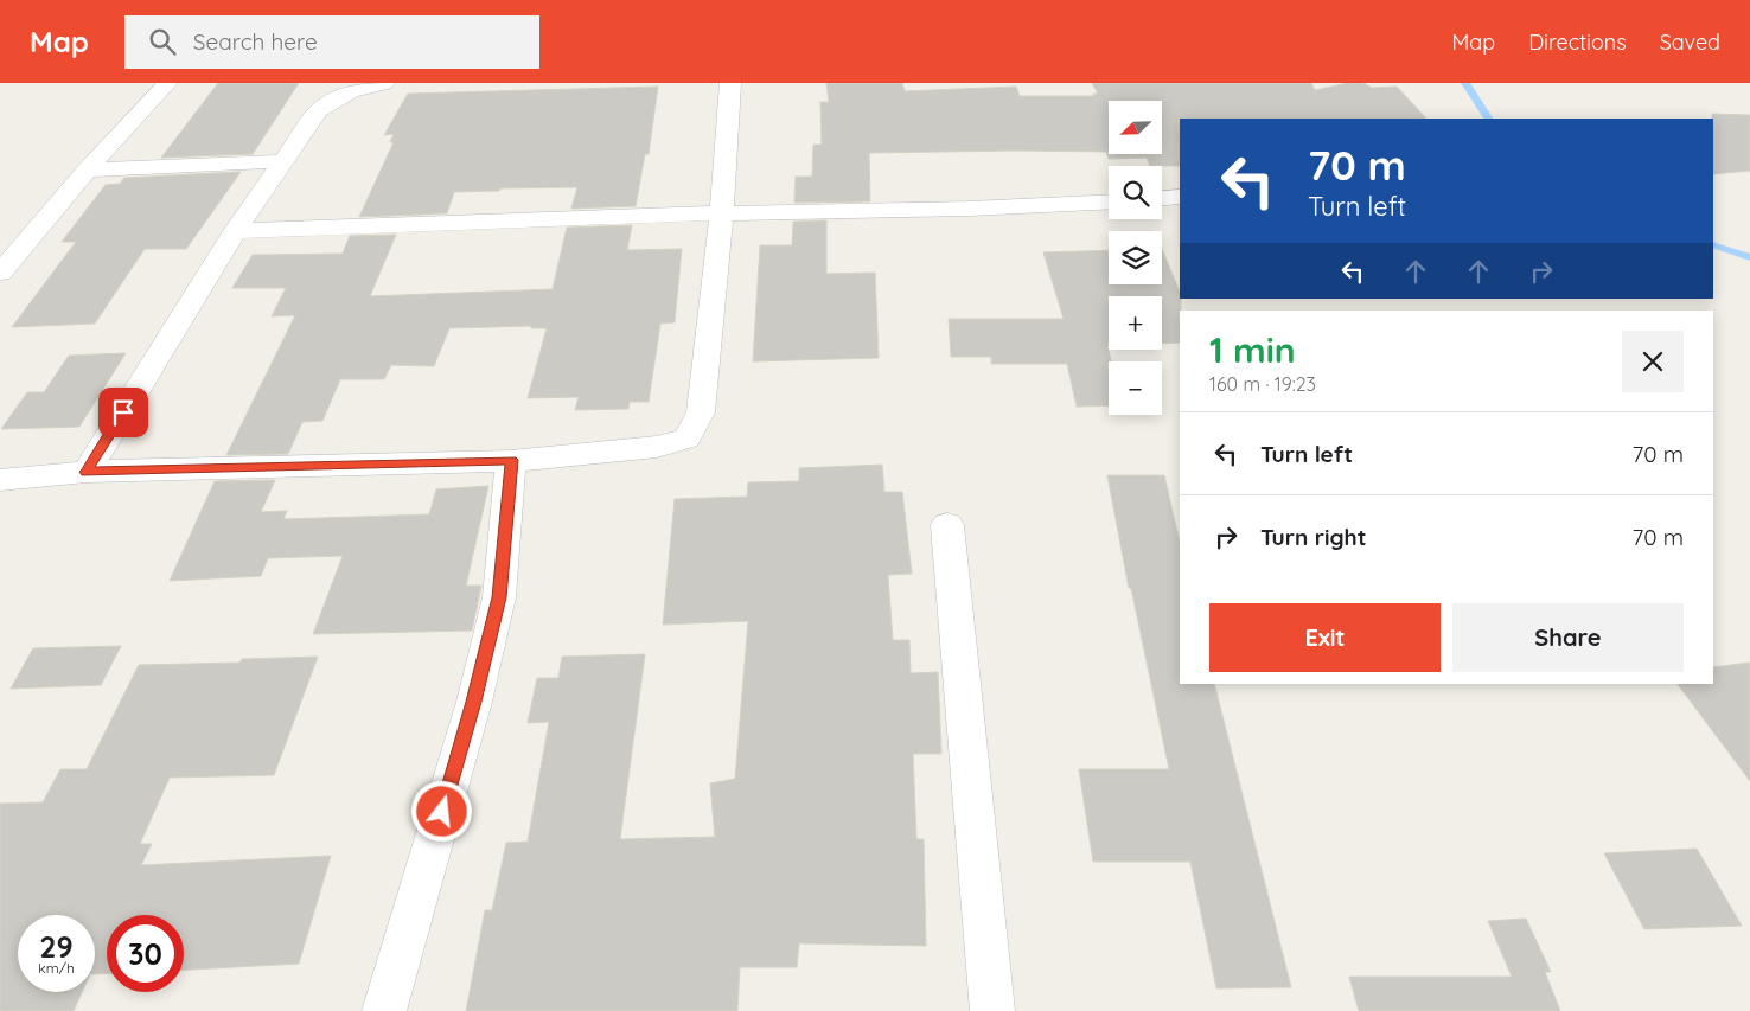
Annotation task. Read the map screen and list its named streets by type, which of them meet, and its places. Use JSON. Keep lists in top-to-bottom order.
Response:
{
  "north": "bottom left",
  "page": {
    "header": "Map",
    "search": "Search here",
    "nav": ["Map", "Directions", "Saved"],
    "map_buttons": ["+", "−"],
    "turn": ["70 m", "Turn left"],
    "heading": ["1 min", "160 m · 19:23"],
    "list": [
      {
        "name": "Turn left",
        "value": "70 m"
      },
      {
        "name": "Turn right",
        "value": "70 m"
      }
    ],
    "buttons": ["Exit", "Share"],
    "speed": "29 km/h",
    "limit": "30"
  }
}
